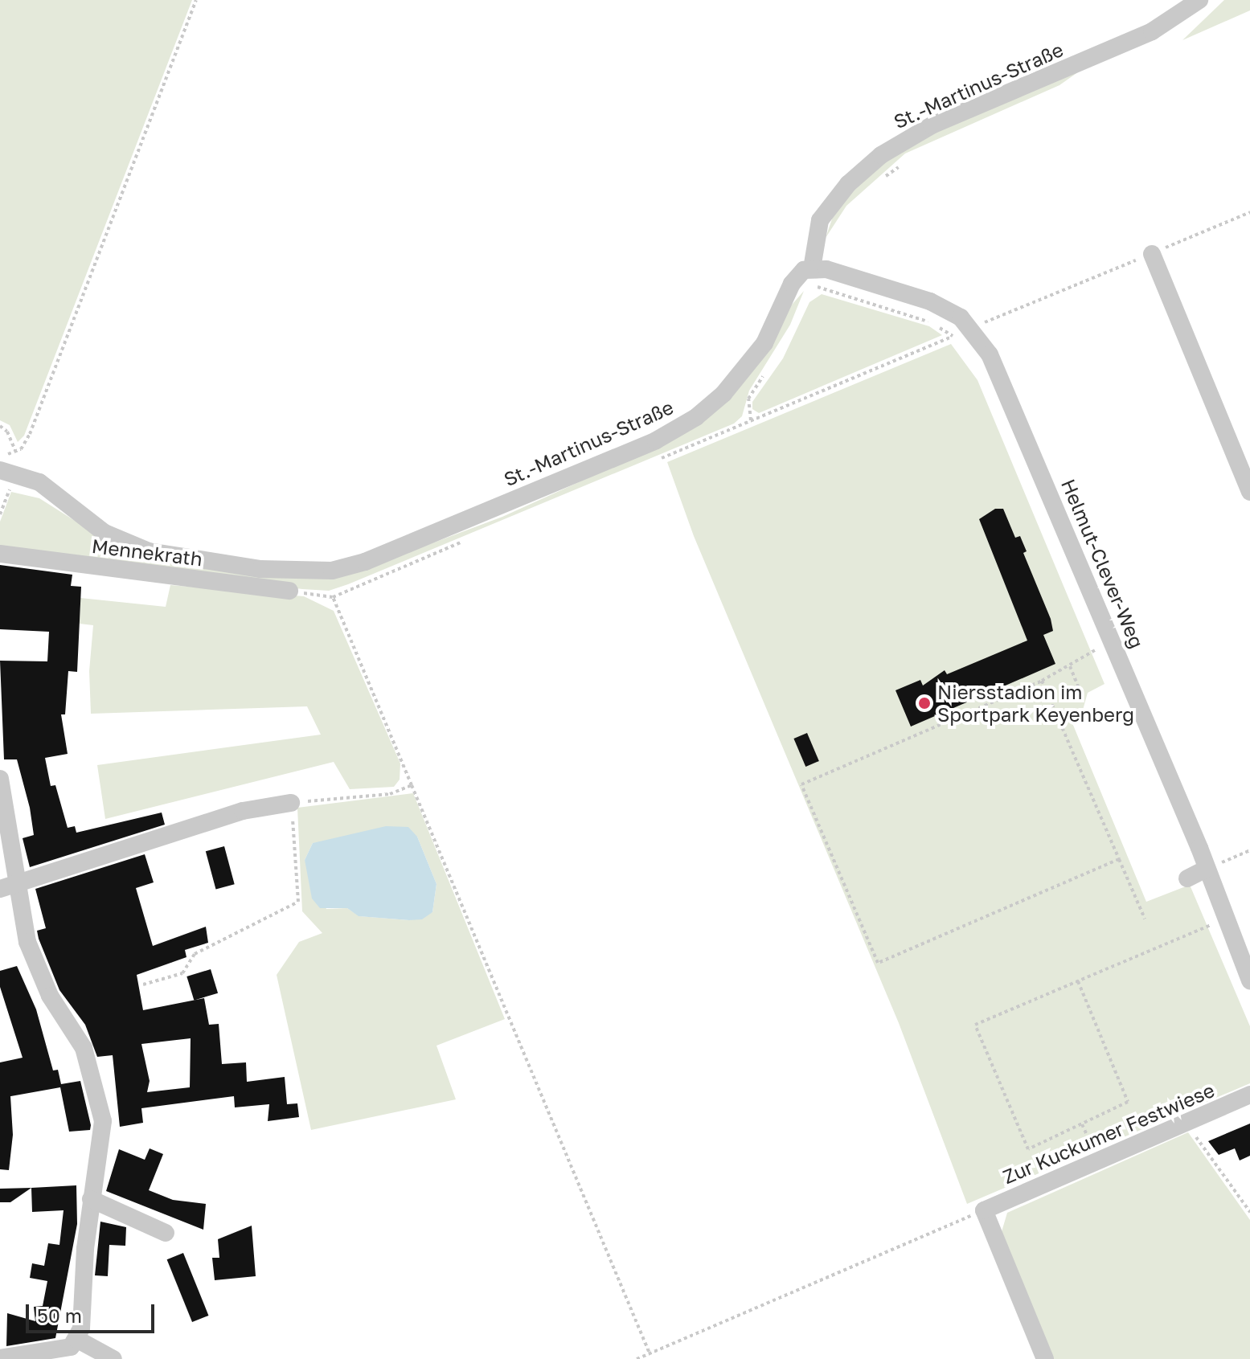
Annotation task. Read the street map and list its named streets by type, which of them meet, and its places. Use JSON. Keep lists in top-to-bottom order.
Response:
{
  "streets": {
    "street": [
      "St.-Martinus-Straße",
      "Mennekrath",
      "Helmut-Clever-Weg",
      "Zur Kuckumer Festwiese"
    ]
  },
  "crossings": [
    ["St.-Martinus-Straße", "Helmut-Clever-Weg"]
  ],
  "places": ["Niersstadion im Sportpark Keyenberg"],
  "scale_bar": "50 m"
}
